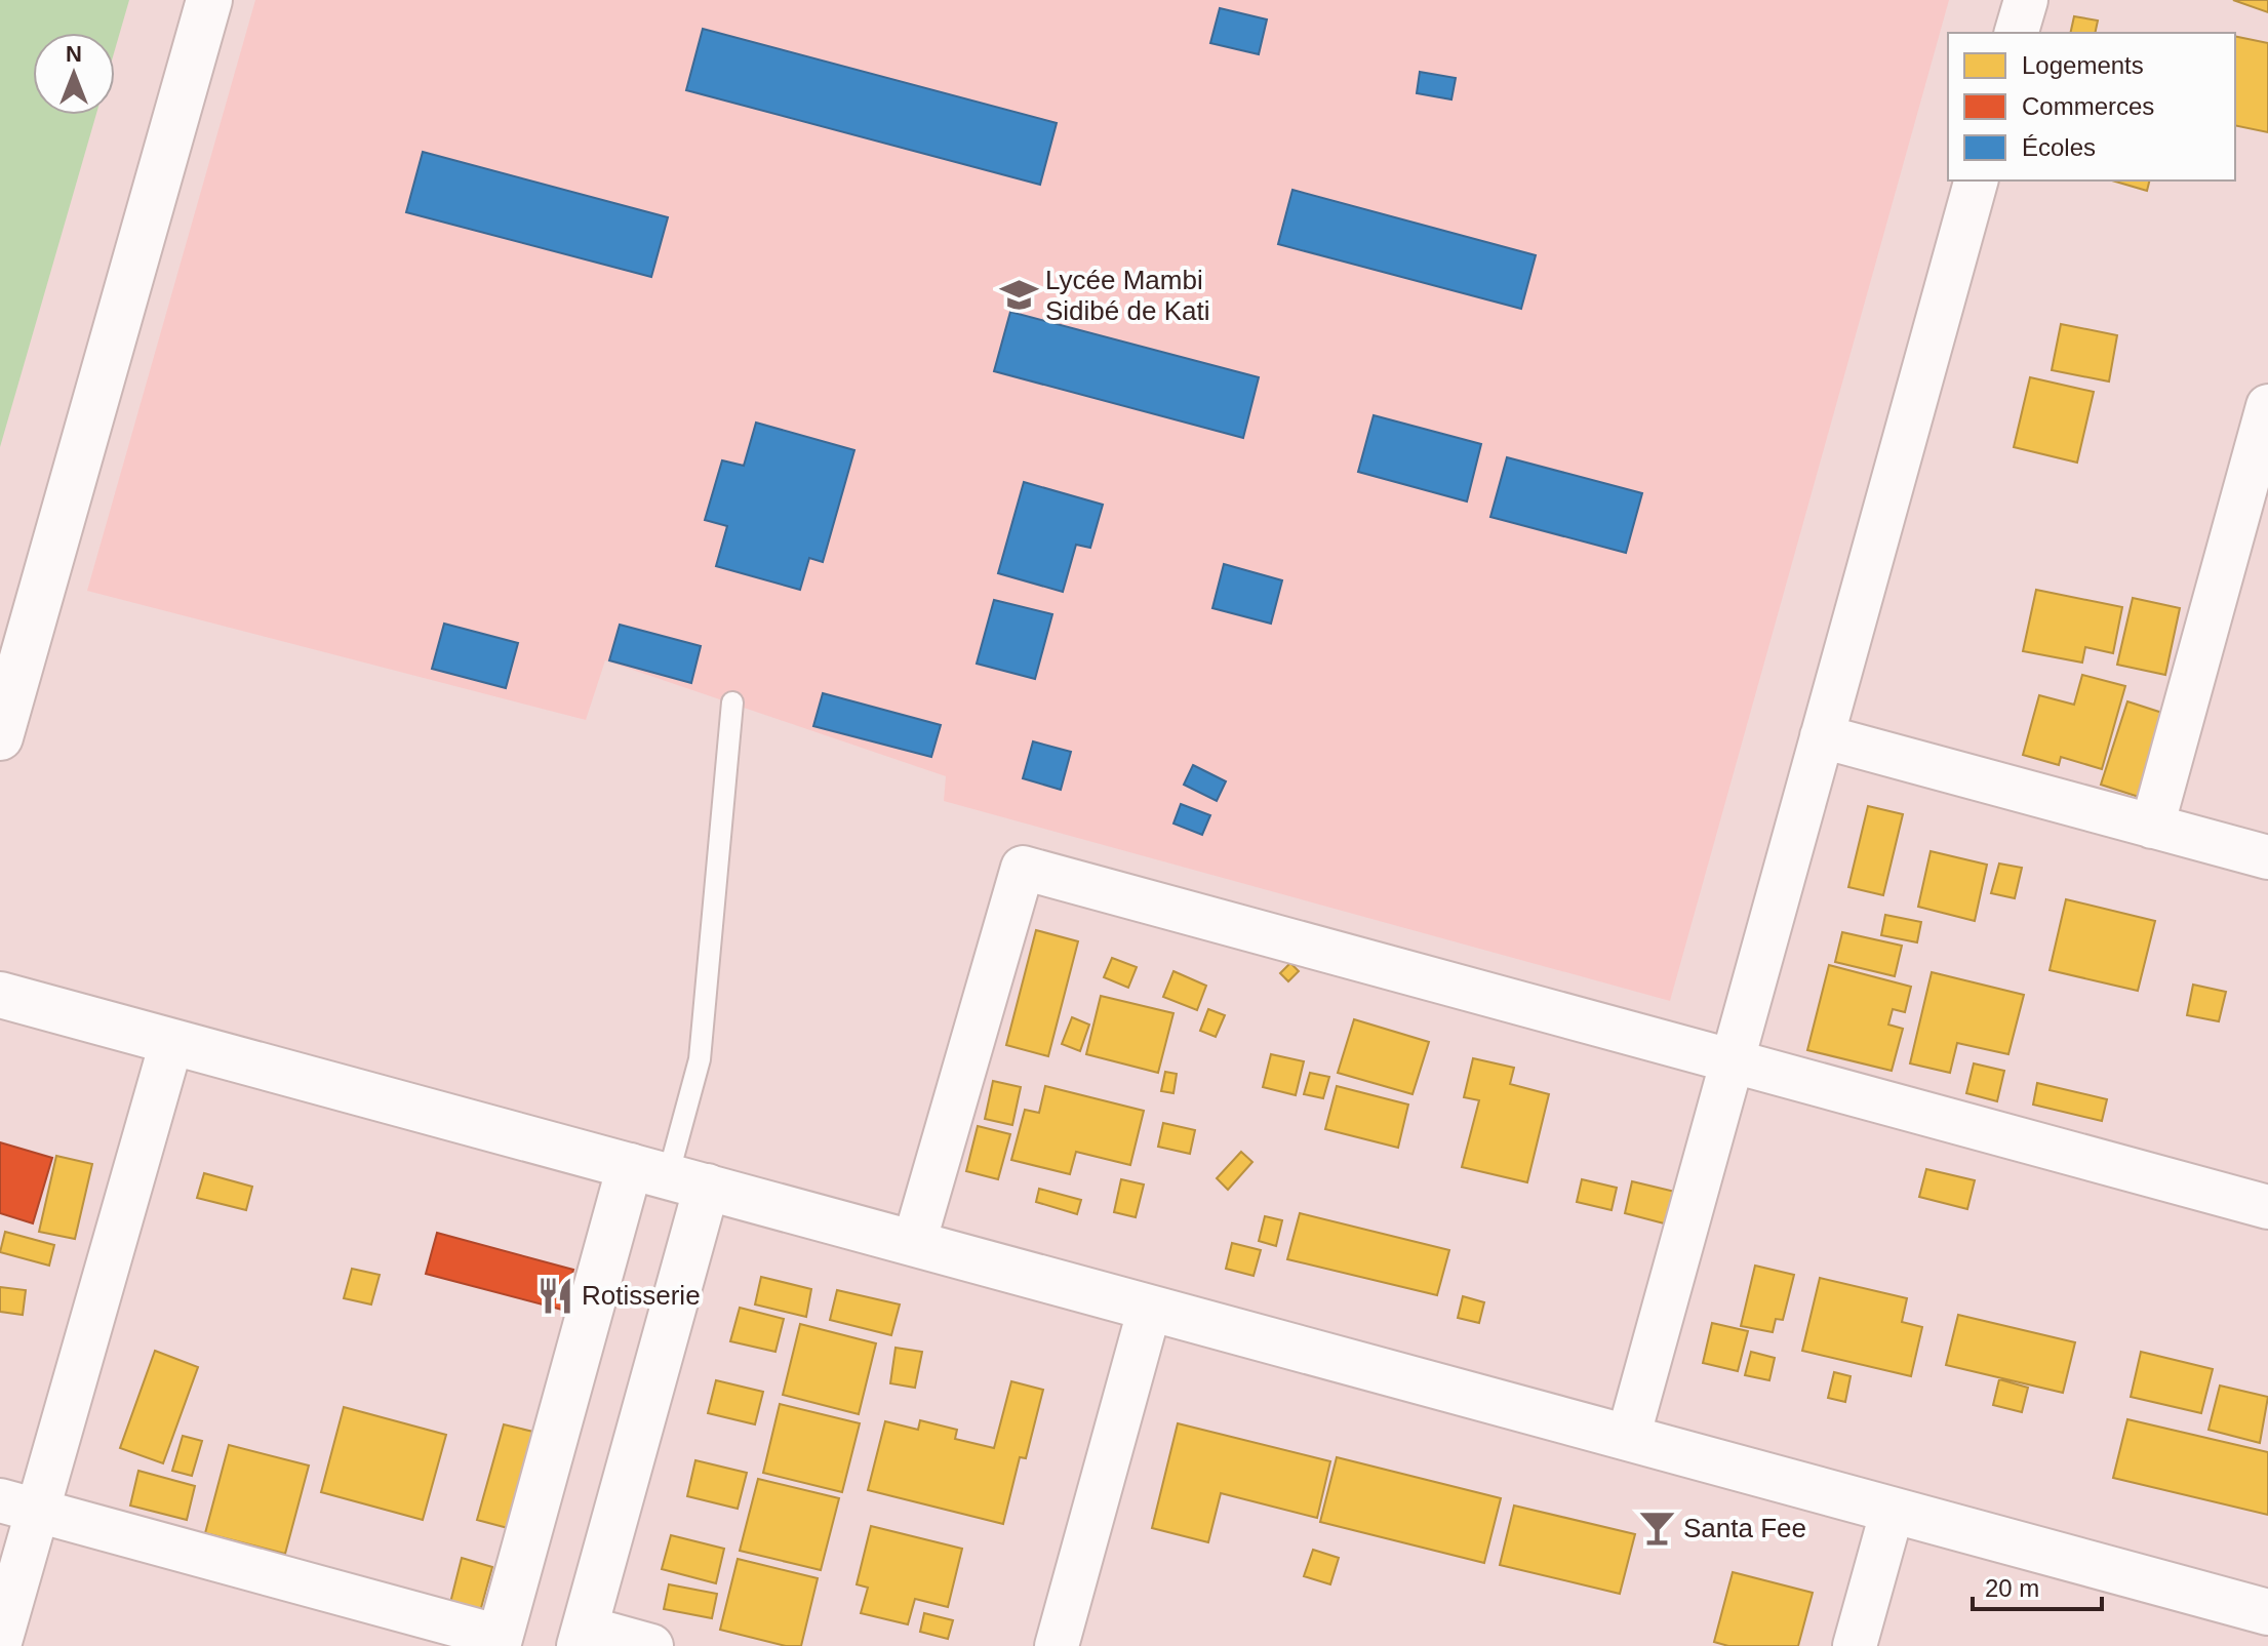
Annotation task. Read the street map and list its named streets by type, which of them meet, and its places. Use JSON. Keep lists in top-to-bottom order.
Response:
{
  "places": {
    "school or university": ["Lycée Mambi Sidibé de Kati"],
    "restaurant": ["Rotisserie"],
    "bar": ["Santa Fee"]
  },
  "legend": ["Logements", "Commerces", "Écoles"],
  "scale_bar": "20 m",
  "north": "top"
}
